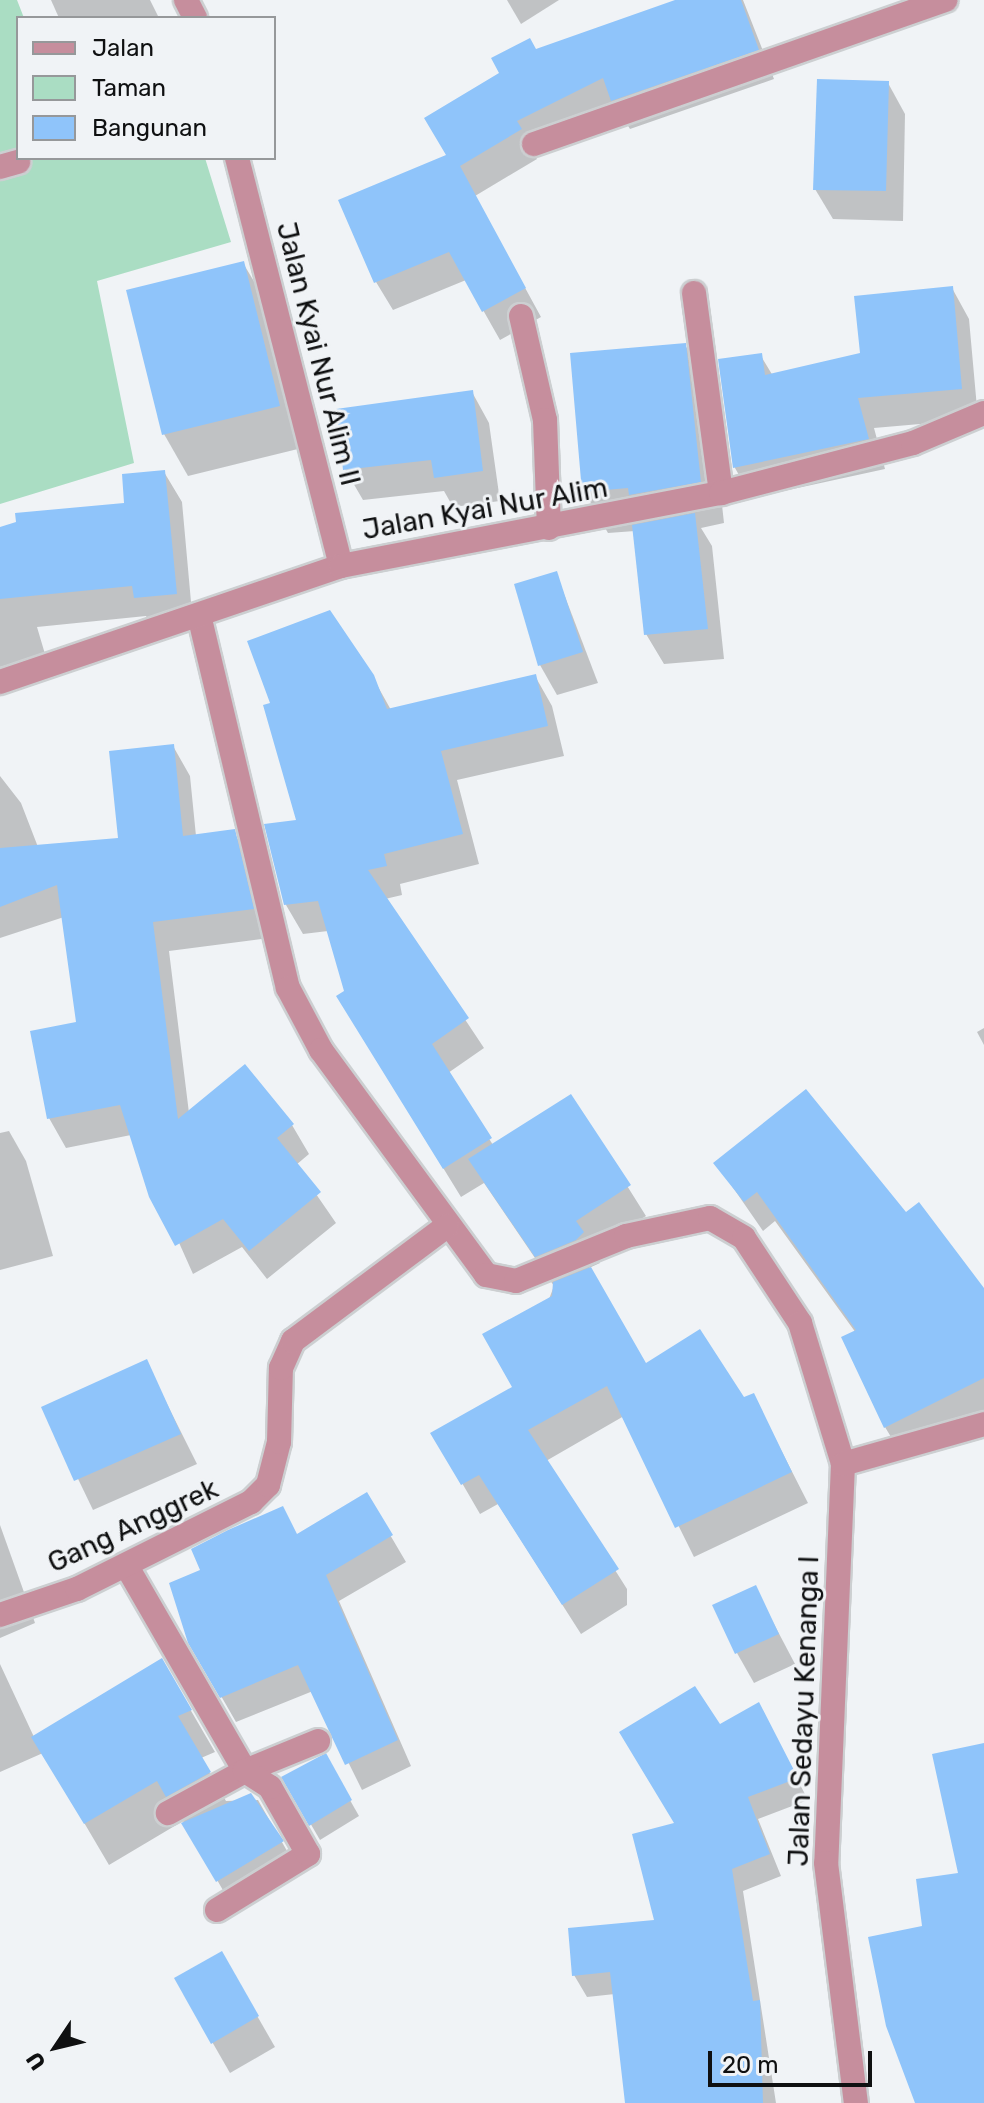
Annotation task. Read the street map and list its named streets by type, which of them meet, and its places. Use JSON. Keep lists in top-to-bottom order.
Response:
{
  "streets": {
    "street": [
      "Jalan Kyai Nur Alim II",
      "Jalan Kyai Nur Alim",
      "Gang Anggrek",
      "Jalan Sedayu Kenanga I"
    ]
  },
  "crossings": [
    ["Jalan Kyai Nur Alim II", "Jalan Kyai Nur Alim"]
  ],
  "legend": ["Jalan", "Taman", "Bangunan"],
  "scale_bar": "20 m",
  "north": "bottom left"
}
